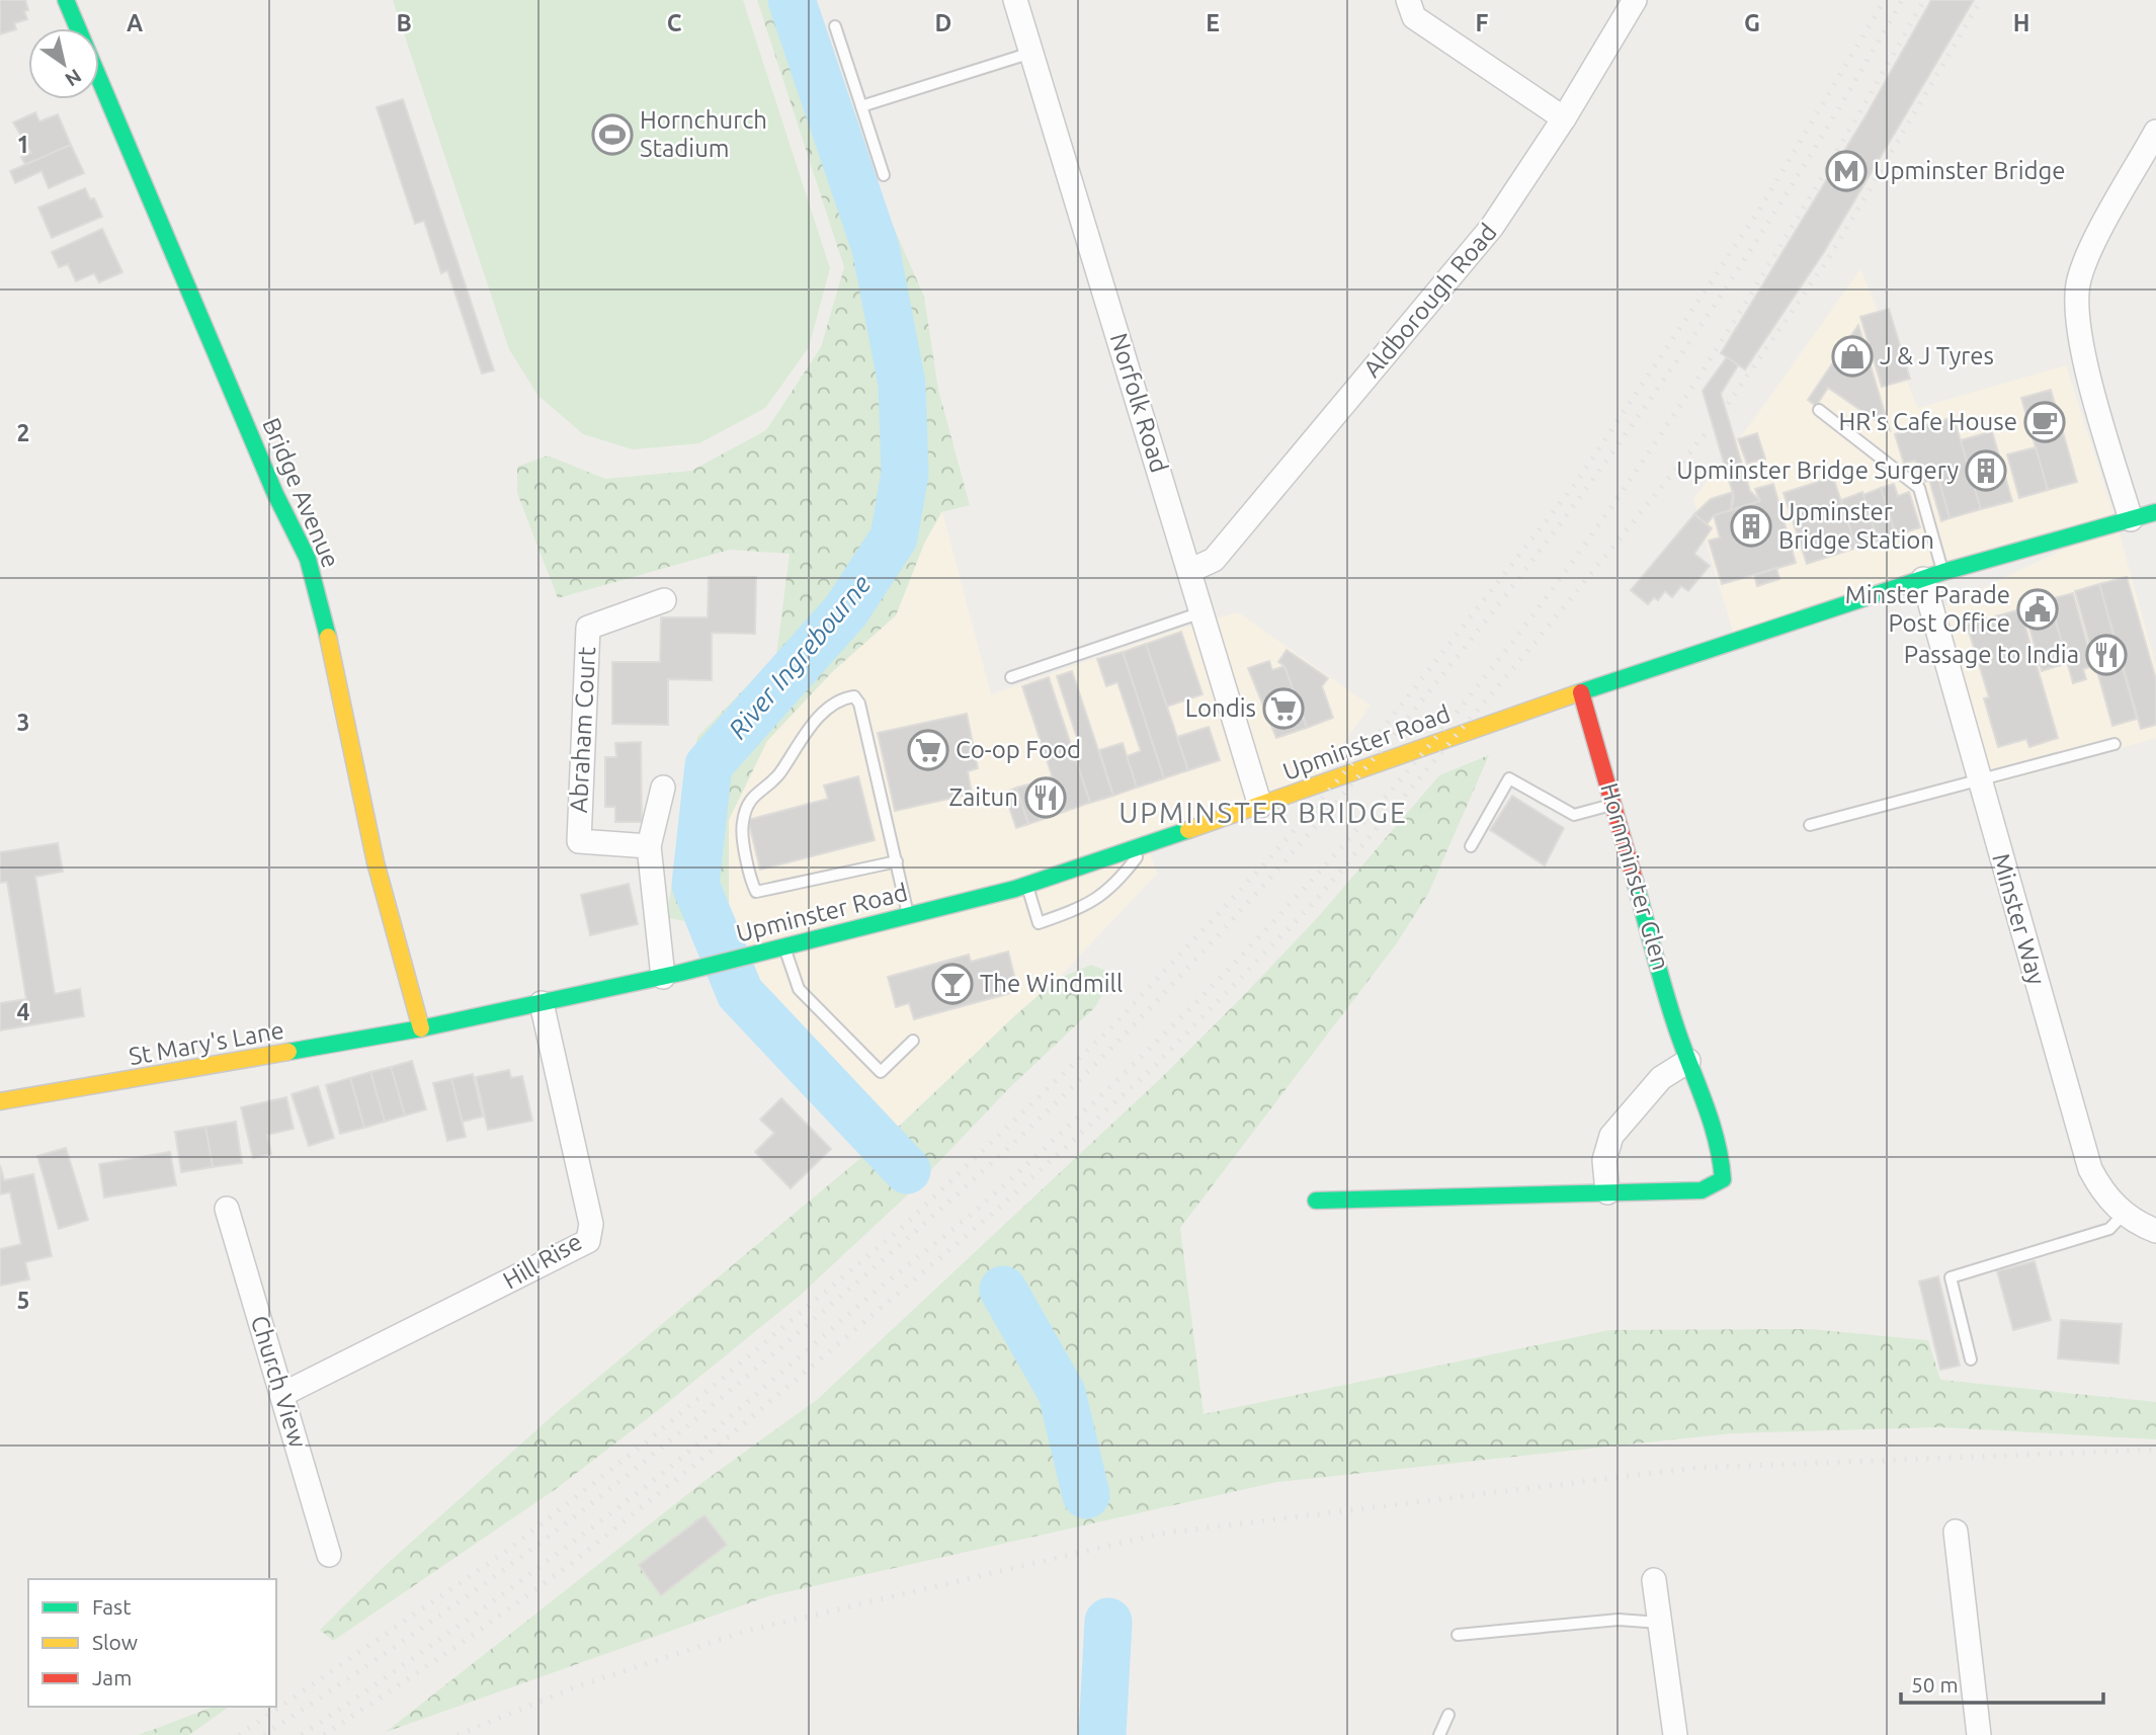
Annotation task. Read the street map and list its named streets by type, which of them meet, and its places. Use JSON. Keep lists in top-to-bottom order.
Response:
{
  "streets": {
    "main road": [
      "Bridge Avenue",
      "Upminster Road",
      "Hornminster Glen",
      "St Mary's Lane"
    ],
    "street": [
      "Aldborough Road",
      "Norfolk Road",
      "Abraham Court",
      "Minster Way",
      "Hill Rise",
      "Church View"
    ]
  },
  "crossings": [
    ["Aldborough Road", "Norfolk Road"],
    ["Norfolk Road", "Upminster Road"],
    ["Bridge Avenue", "Upminster Road"],
    ["Bridge Avenue", "St Mary's Lane"],
    ["Upminster Road", "Hornminster Glen"],
    ["Upminster Road", "Minster Way"],
    ["Upminster Road", "St Mary's Lane"],
    ["Upminster Road", "Hill Rise"],
    ["Hill Rise", "Church View"]
  ],
  "districts": ["UPMINSTER BRIDGE"],
  "water": ["River Ingrebourne"],
  "places": {
    "sports": ["Hornchurch Stadium"],
    "metro station": ["Upminster Bridge"],
    "shop": ["J & J Tyres"],
    "cafe": ["HR's Cafe House"],
    "building": ["Upminster Bridge Surgery", "Upminster Bridge Station"],
    "public building": ["Minster Parade Post Office"],
    "restaurant": ["Passage to India", "Zaitun"],
    "supermarket": ["Londis", "Co-op Food"],
    "bar": ["The Windmill"]
  },
  "legend": ["Fast", "Slow", "Jam"],
  "scale_bar": "50 m",
  "north": "bottom right",
  "grid": {
    "columns": [
      "A",
      "B",
      "C",
      "D",
      "E",
      "F",
      "G",
      "H"
    ],
    "rows": [
      "1",
      "2",
      "3",
      "4",
      "5"
    ]
  }
}
